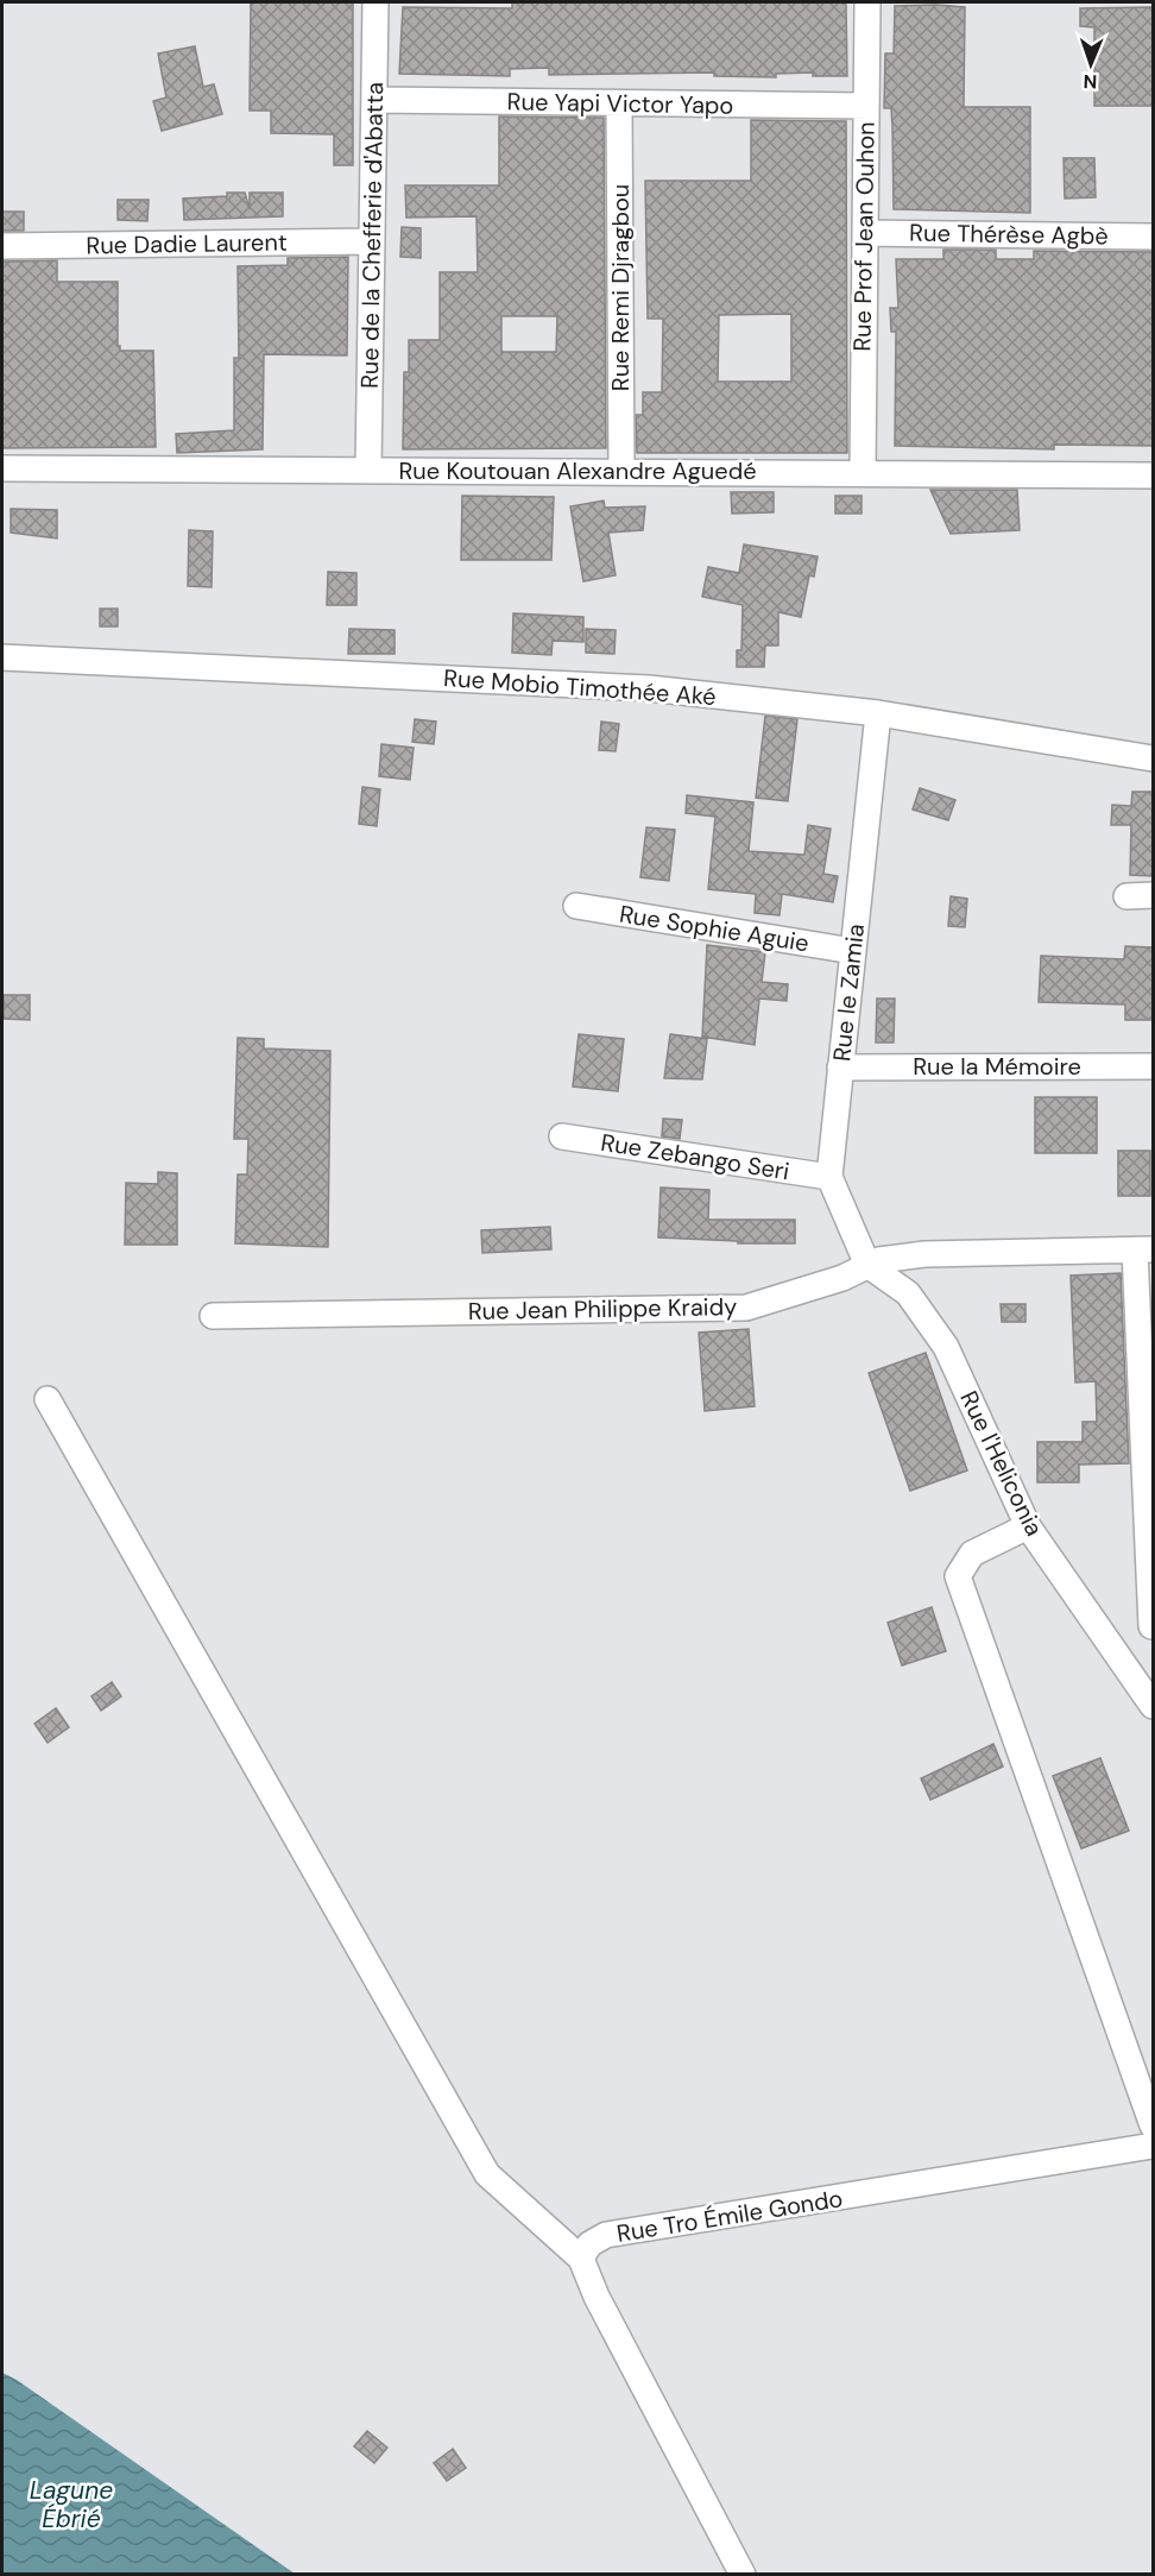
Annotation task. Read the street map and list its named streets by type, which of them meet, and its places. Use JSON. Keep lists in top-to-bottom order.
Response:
{
  "streets": {
    "street": [
      "Rue Yapi Victor Yapo",
      "Rue Thérèse Agbè",
      "Rue de la Chefferie d'Abatta",
      "Rue Prof Jean Ouhon",
      "Rue Dadie Laurent",
      "Rue Remi Djragbou",
      "Rue Koutouan Alexandre Aguedé",
      "Rue Mobio Timothée Aké",
      "Rue Sophie Aguie",
      "Rue le Zamia",
      "Rue la Mémoire",
      "Rue Zebango Seri",
      "Rue Jean Philippe Kraidy",
      "Rue l'Heliconia",
      "Rue Tro Émile Gondo"
    ]
  },
  "crossings": [
    ["Rue Yapi Victor Yapo", "Rue de la Chefferie d'Abatta"],
    ["Rue Yapi Victor Yapo", "Rue Prof Jean Ouhon"],
    ["Rue Yapi Victor Yapo", "Rue Remi Djragbou"],
    ["Rue Thérèse Agbè", "Rue Prof Jean Ouhon"],
    ["Rue de la Chefferie d'Abatta", "Rue Dadie Laurent"],
    ["Rue de la Chefferie d'Abatta", "Rue Koutouan Alexandre Aguedé"],
    ["Rue Prof Jean Ouhon", "Rue Koutouan Alexandre Aguedé"],
    ["Rue Remi Djragbou", "Rue Koutouan Alexandre Aguedé"],
    ["Rue Mobio Timothée Aké", "Rue le Zamia"],
    ["Rue Sophie Aguie", "Rue le Zamia"],
    ["Rue le Zamia", "Rue la Mémoire"],
    ["Rue le Zamia", "Rue Zebango Seri"],
    ["Rue le Zamia", "Rue Jean Philippe Kraidy"],
    ["Rue le Zamia", "Rue l'Heliconia"],
    ["Rue Jean Philippe Kraidy", "Rue l'Heliconia"]
  ],
  "water": ["Lagune Ébrié"],
  "north": "bottom"
}
